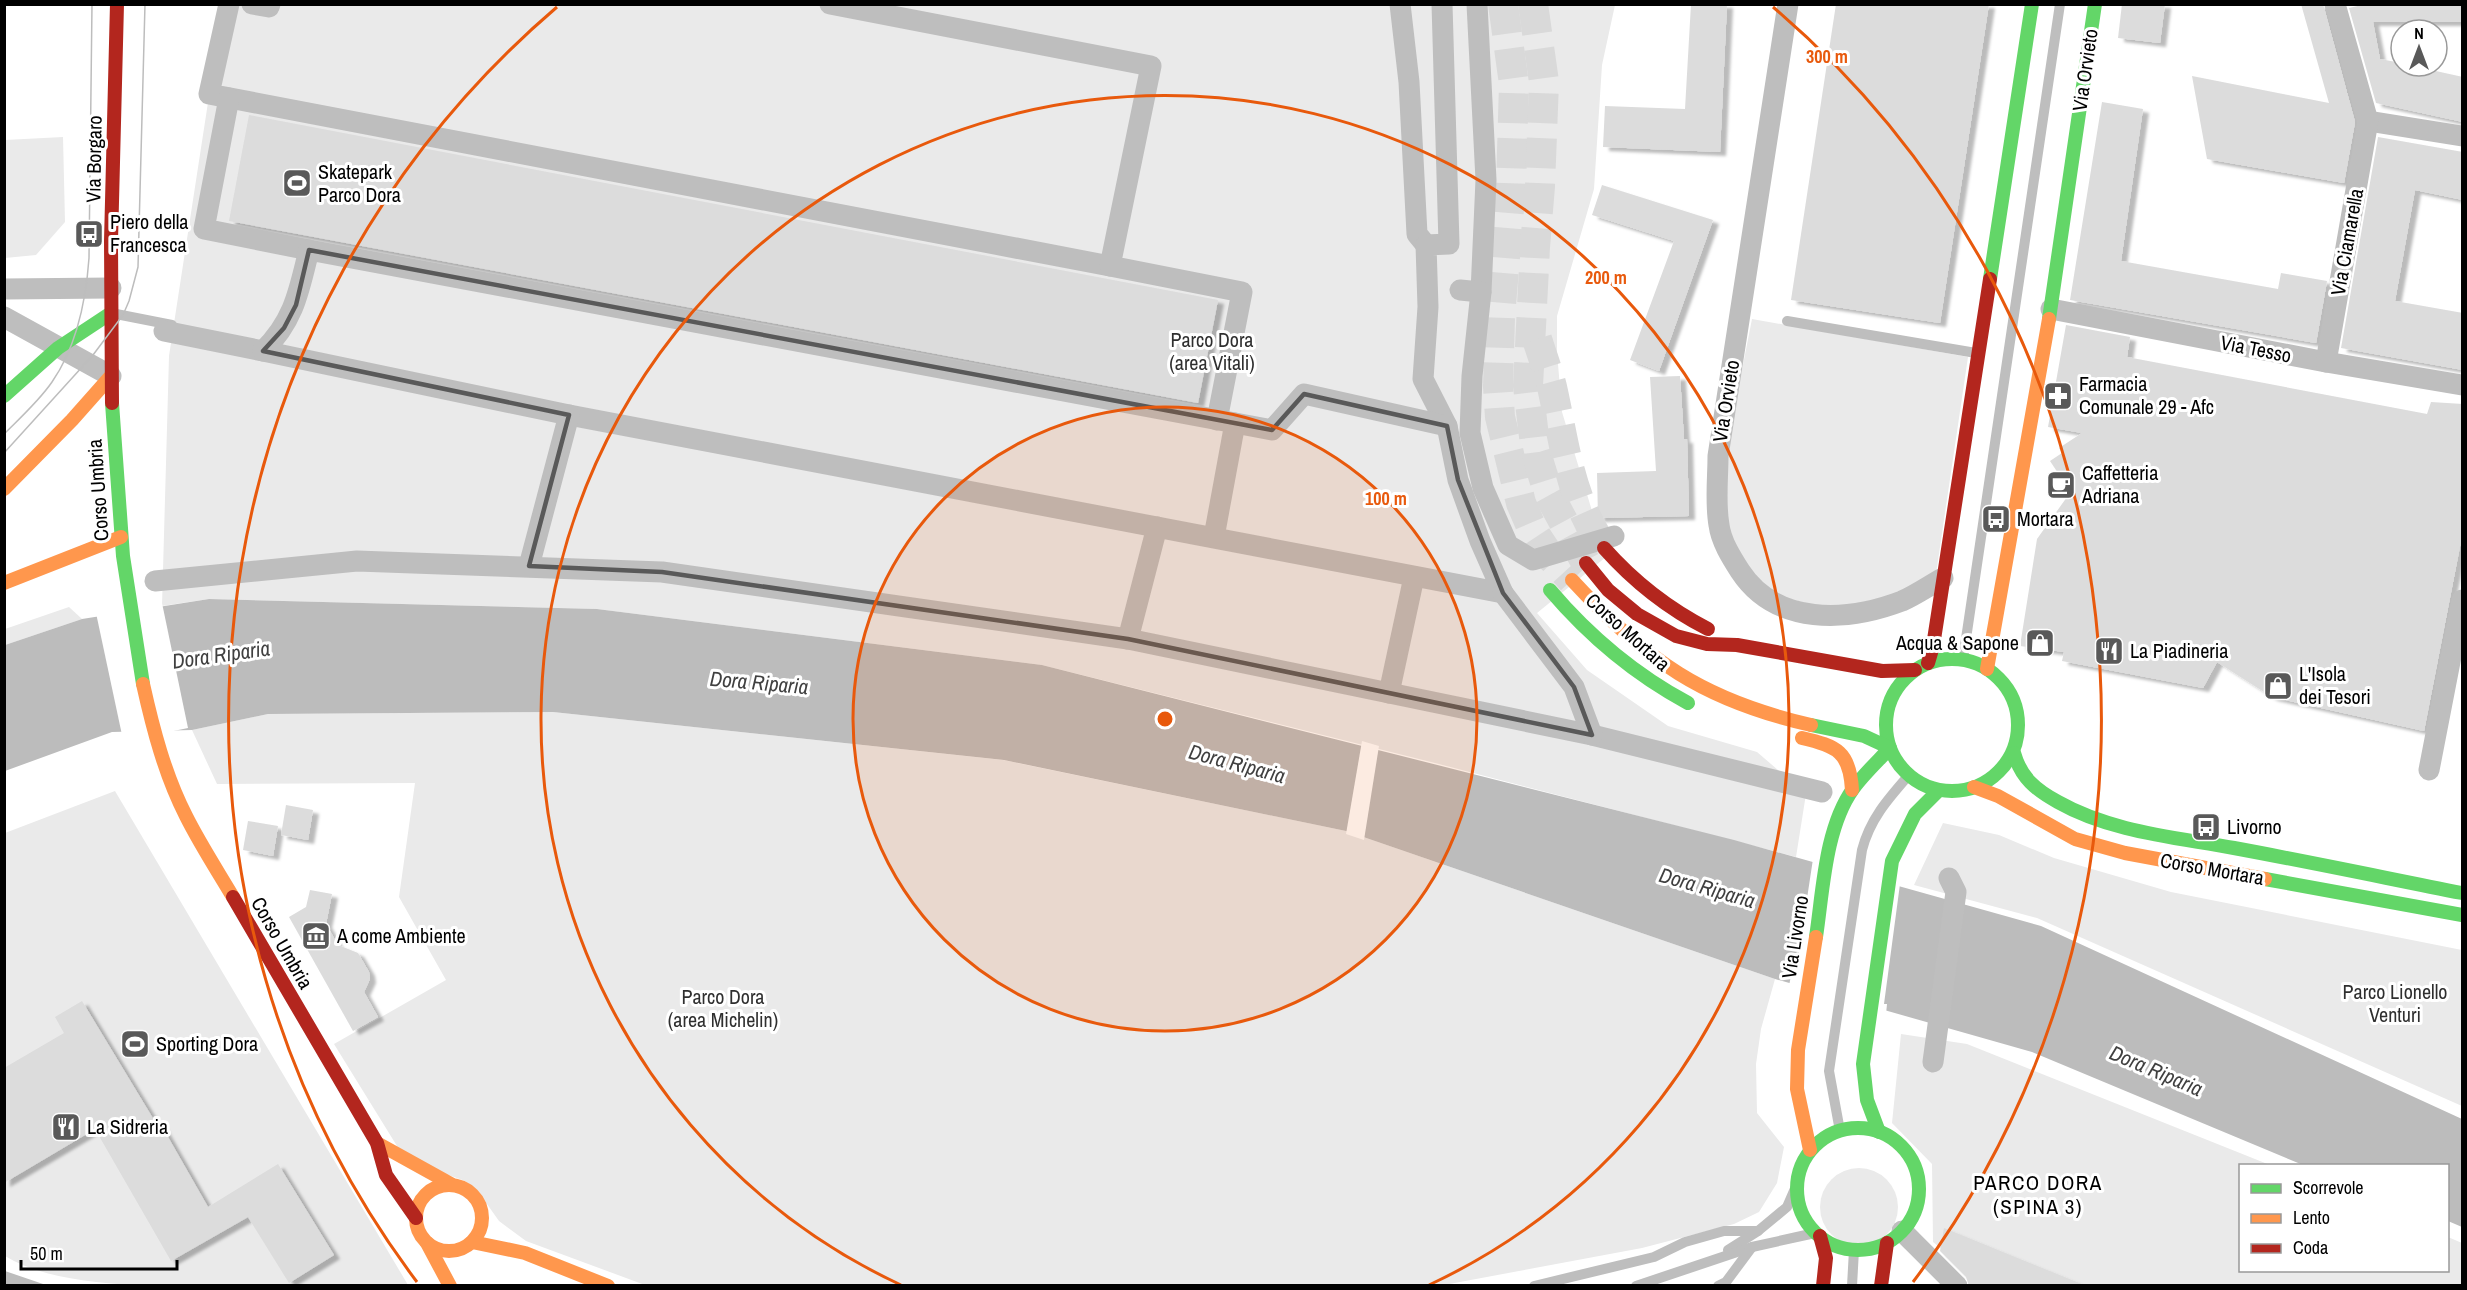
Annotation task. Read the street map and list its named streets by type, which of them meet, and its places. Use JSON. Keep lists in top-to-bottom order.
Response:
{
  "streets": {
    "main road": [
      "Via Orvieto",
      "Via Borgaro",
      "Corso Umbria",
      "Corso Mortara",
      "Via Livorno"
    ],
    "street": ["Via Ciamarella", "Via Tesso"]
  },
  "crossings": [
    ["Via Orvieto", "Via Tesso"],
    ["Via Orvieto", "Corso Mortara"],
    ["Via Orvieto", "Via Livorno"],
    ["Via Borgaro", "Corso Umbria"],
    ["Via Ciamarella", "Via Tesso"],
    ["Corso Mortara", "Via Livorno"]
  ],
  "districts": ["PARCO DORA (SPINA 3)"],
  "water": ["Dora Riparia"],
  "parks": ["Parco Dora (area Vitali)", "Parco Lionello Venturi", "Parco Dora (area Michelin)"],
  "places": {
    "sports": ["Skatepark Parco Dora", "Sporting Dora"],
    "bus stop": ["Piero della Francesca", "Mortara", "Livorno"],
    "pharmacy": ["Farmacia Comunale 29 - Afc"],
    "cafe": ["Caffetteria Adriana"],
    "shop": ["Acqua & Sapone", "L'Isola dei Tesori"],
    "restaurant": ["La Piadineria", "La Sidreria"],
    "museum": ["A come Ambiente"]
  },
  "legend": ["Scorrevole", "Lento", "Coda"],
  "scale_bar": "50 m",
  "north": "top",
  "rings": ["300 m", "200 m", "100 m"]
}
